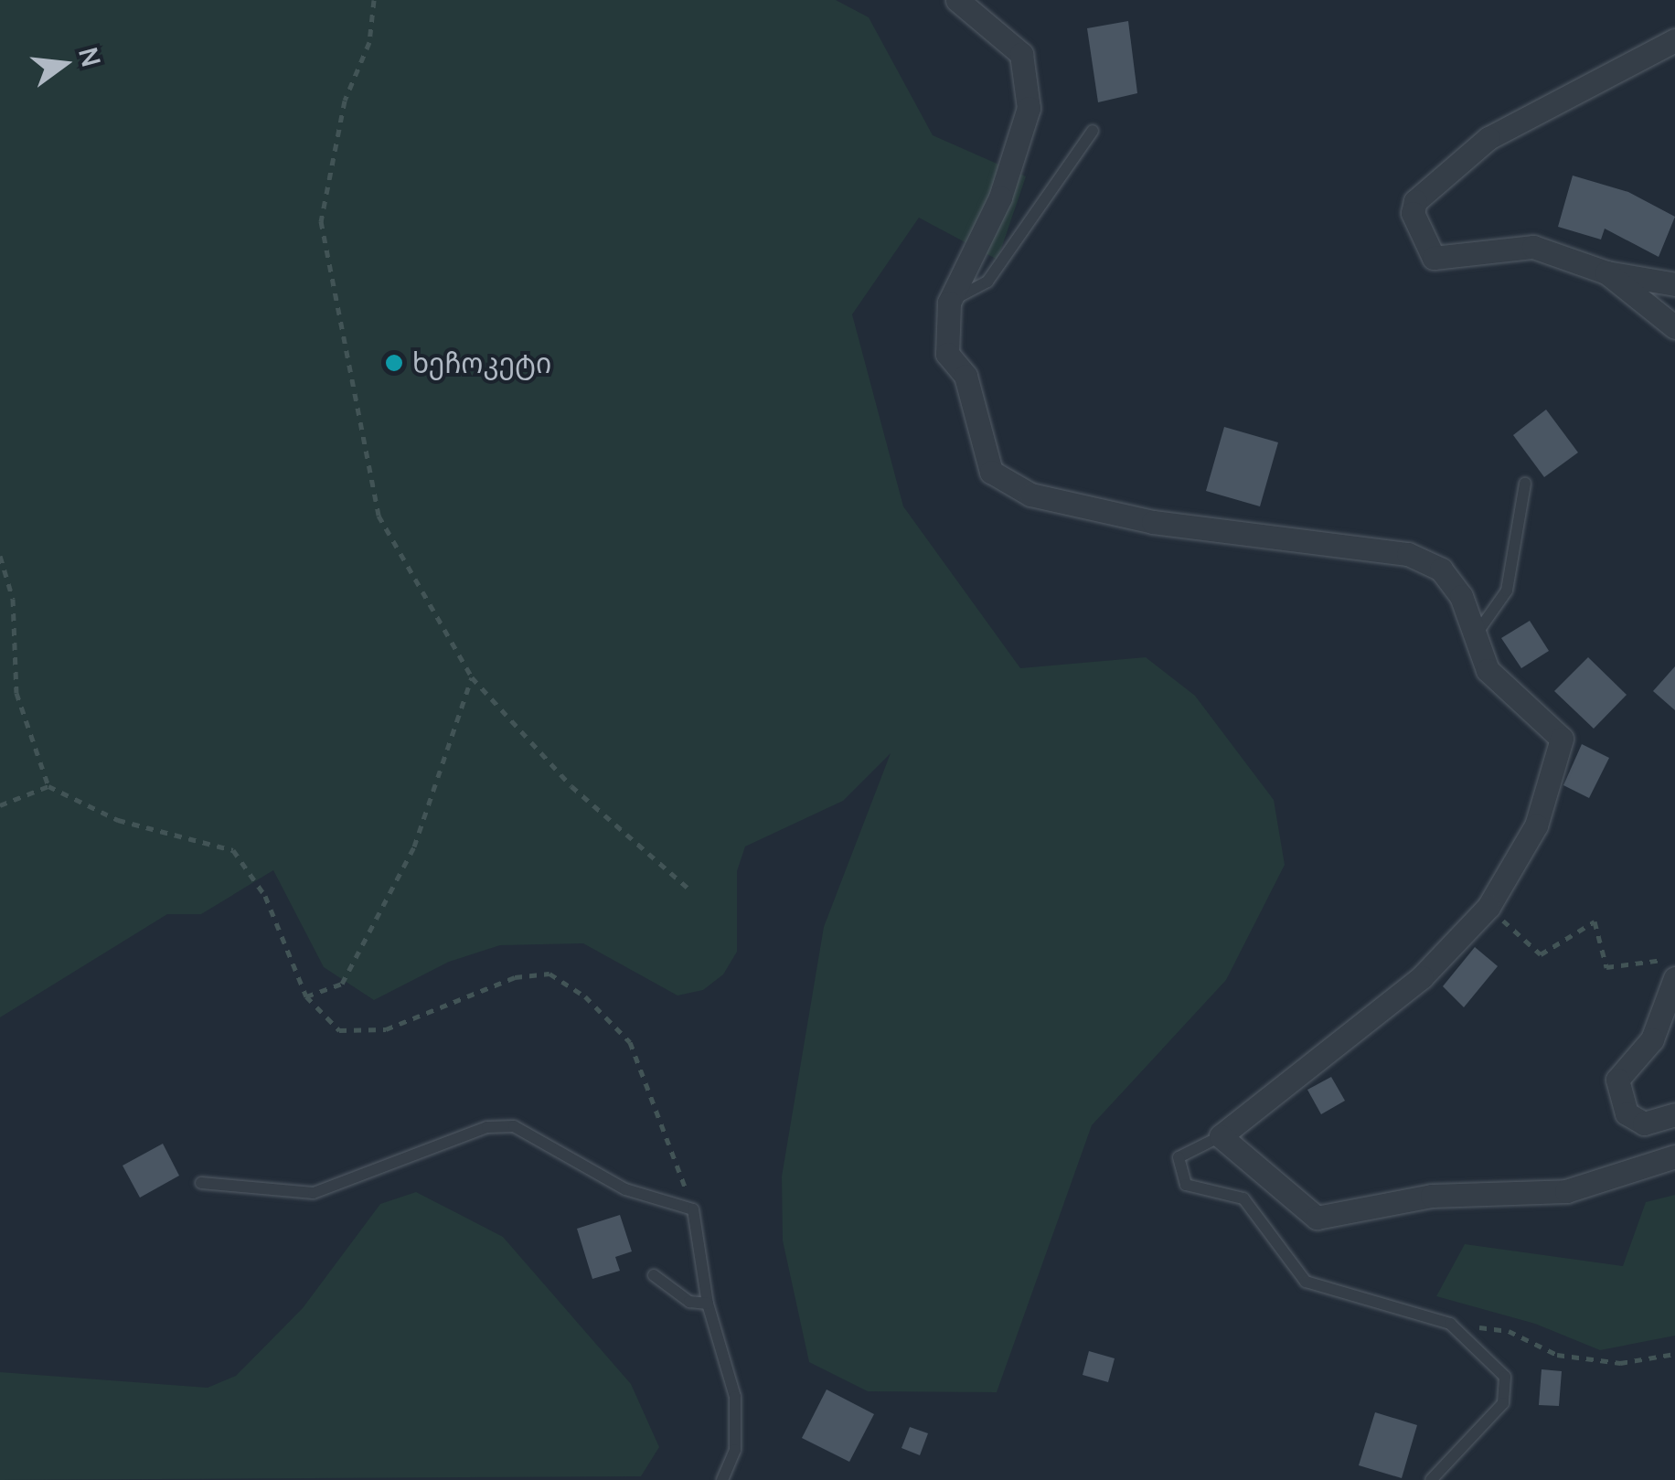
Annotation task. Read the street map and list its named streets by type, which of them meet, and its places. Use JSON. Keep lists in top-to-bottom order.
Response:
{
  "places": ["ხეჩოკეტი"],
  "north": "right"
}
